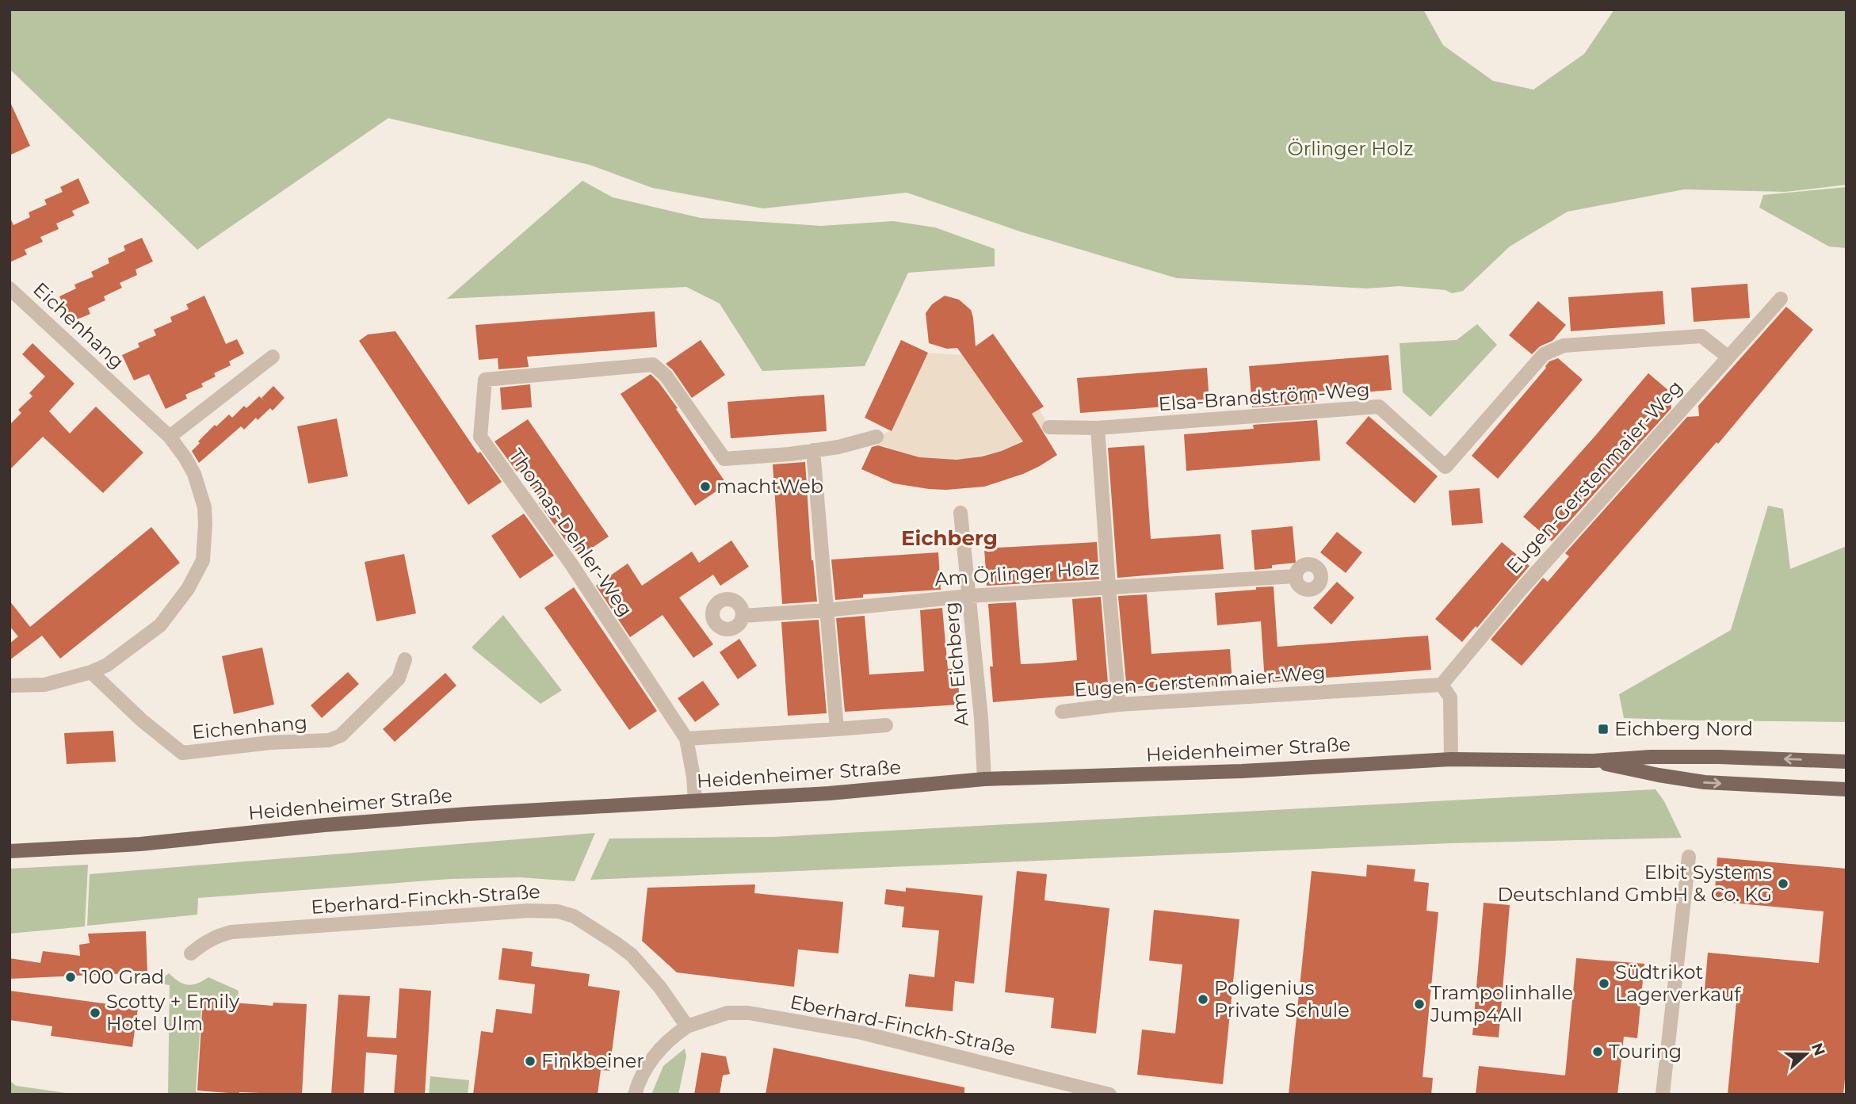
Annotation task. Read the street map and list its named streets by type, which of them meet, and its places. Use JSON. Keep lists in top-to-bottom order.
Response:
{
  "streets": {
    "main road": ["Heidenheimer Straße"],
    "street": [
      "Eichenhang",
      "Elsa-Brandström-Weg",
      "Eugen-Gerstenmaier-Weg",
      "Thomas-Dehler-Weg",
      "Am Örlinger Holz",
      "Am Eichberg",
      "Eberhard-Finckh-Straße"
    ]
  },
  "crossings": [
    ["Elsa-Brandström-Weg", "Eugen-Gerstenmaier-Weg"],
    ["Thomas-Dehler-Weg", "Heidenheimer Straße"],
    ["Am Örlinger Holz", "Am Eichberg"],
    ["Am Eichberg", "Heidenheimer Straße"]
  ],
  "districts": ["Eichberg"],
  "parks": ["Örlinger Holz"],
  "places": {
    "other": [
      "machtWeb",
      "Elbit Systems Deutschland GmbH & Co. KG",
      "100 Grad",
      "Südtrikot Lagerverkauf",
      "Poligenius Private Schule",
      "Trampolinhalle Jump4All",
      "Scotty + Emily Hotel Ulm",
      "Touring",
      "Finkbeiner"
    ],
    "transit": ["Eichberg Nord"]
  },
  "north": "right"
}
